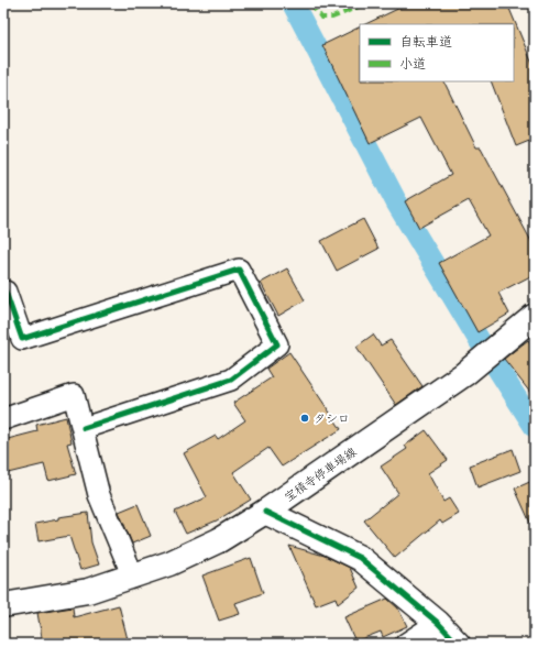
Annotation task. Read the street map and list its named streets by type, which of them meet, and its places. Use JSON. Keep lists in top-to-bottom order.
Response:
{
  "streets": {
    "main road": ["宝積寺停車場線"]
  },
  "places": ["タシロ"],
  "legend": ["自転車道", "小道"]
}
